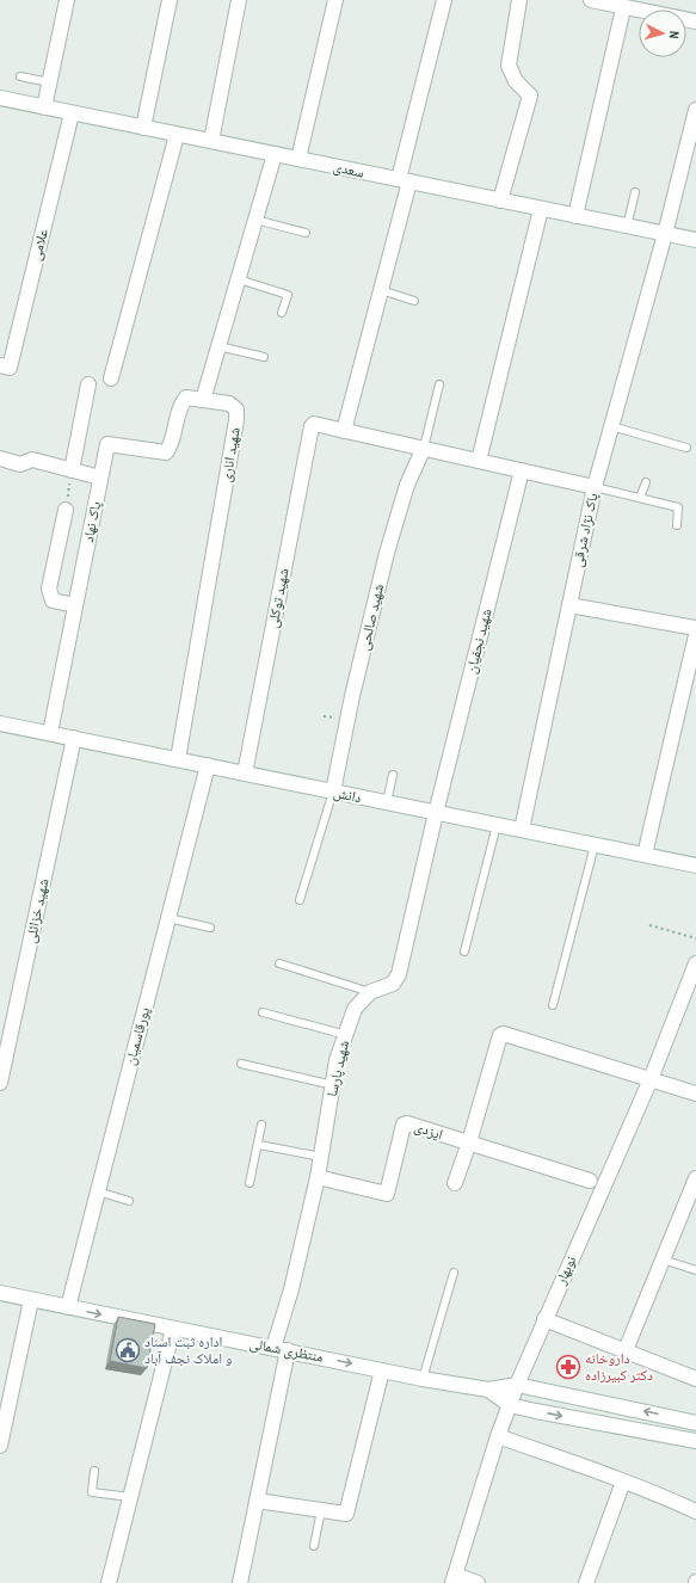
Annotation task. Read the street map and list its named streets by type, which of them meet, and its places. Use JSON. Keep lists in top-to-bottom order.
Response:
{
  "streets": {
    "street": [
      "سعدی",
      "علامی",
      "شهید اناری",
      "پاک نهاد",
      "پاک نژاد شرقی",
      "شهید توکلی",
      "شهید صالحی",
      "شهید نجفیان",
      "دانش",
      "شهید خزائلی",
      "پورقاسمیان",
      "شهید پارسا",
      "ایزدی",
      "نوبهار",
      "منتظری شمالی"
    ]
  },
  "crossings": [
    ["سعدی", "علامی"],
    ["سعدی", "پاک نژاد شرقی"],
    ["شهید اناری", "پاک نهاد"],
    ["شهید اناری", "دانش"],
    ["پاک نهاد", "دانش"],
    ["پاک نژاد شرقی", "دانش"],
    ["شهید توکلی", "دانش"],
    ["شهید صالحی", "دانش"],
    ["شهید نجفیان", "دانش"],
    ["شهید نجفیان", "شهید پارسا"],
    ["دانش", "شهید خزائلی"],
    ["دانش", "پورقاسمیان"],
    ["دانش", "شهید پارسا"],
    ["پورقاسمیان", "منتظری شمالی"],
    ["شهید پارسا", "ایزدی"],
    ["شهید پارسا", "منتظری شمالی"],
    ["نوبهار", "منتظری شمالی"]
  ],
  "places": {
    "public building": ["اداره ثبت اسناد و املاک نجف آباد"],
    "pharmacy": ["داروخانه دکتر کبیرزاده"]
  },
  "north": "right"
}
